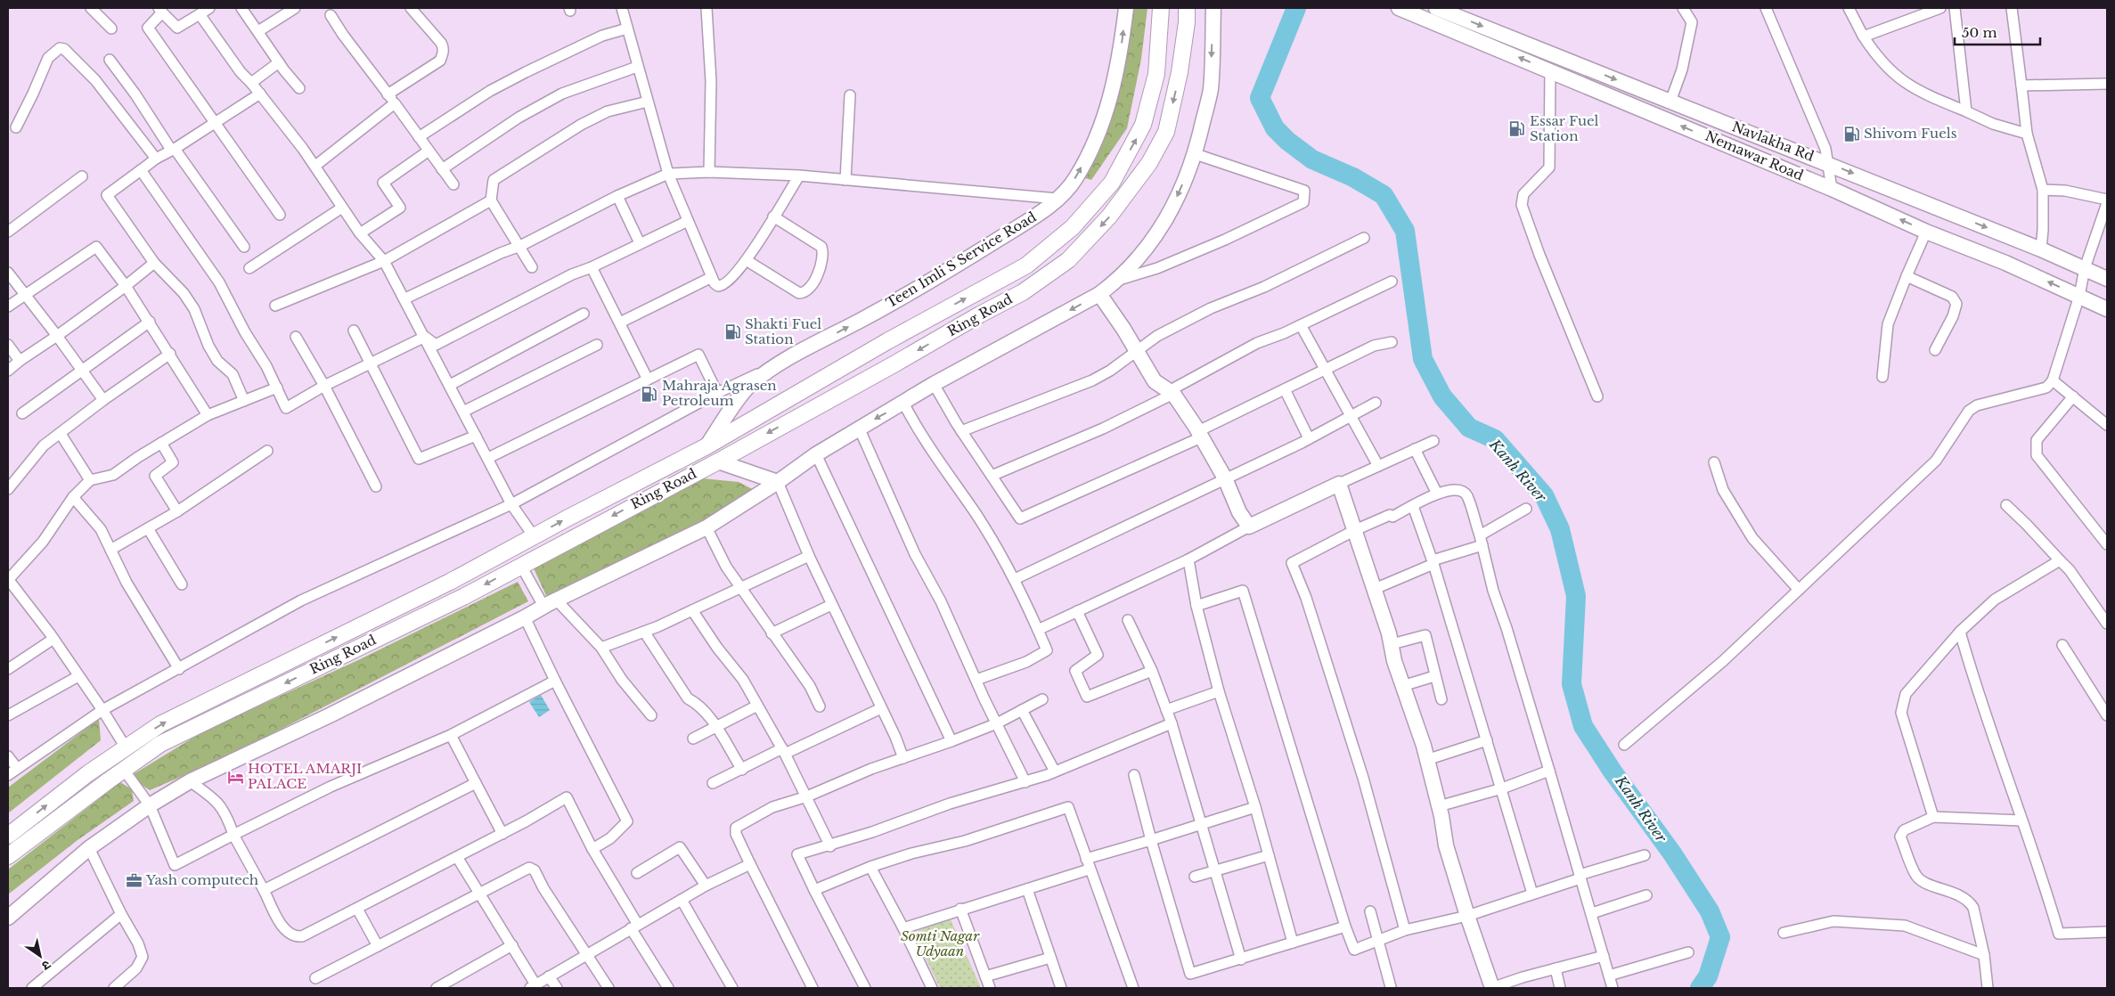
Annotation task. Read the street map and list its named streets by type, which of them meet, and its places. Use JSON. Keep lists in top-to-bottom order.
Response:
{
  "streets": {
    "main road": ["Ring Road"],
    "street": ["Navlakha Rd", "Nemawar Road", "Teen Imli S Service Road"]
  },
  "crossings": [
    ["Teen Imli S Service Road", "Ring Road"]
  ],
  "one_way": ["Nemawar Road"],
  "water": ["Kanh River"],
  "parks": ["Somti Nagar Udyaan"],
  "places": {
    "fuel station": [
      "Essar Fuel Station",
      "Shivom Fuels",
      "Shakti Fuel Station",
      "Mahraja Agrasen Petroleum"
    ],
    "hotel": ["HOTEL AMARJI PALACE"],
    "office": ["Yash computech"]
  },
  "scale_bar": "50 m",
  "north": "bottom right"
}
